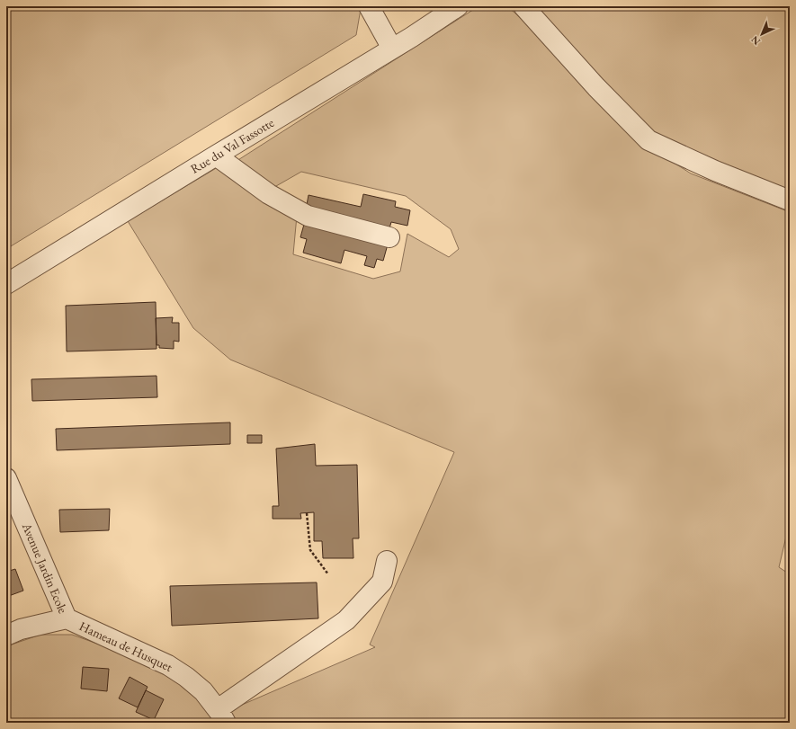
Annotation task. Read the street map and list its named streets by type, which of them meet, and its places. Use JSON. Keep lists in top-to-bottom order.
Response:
{
  "streets": {
    "street": ["Rue du Val Fassotte", "Avenue Jardin Ecole", "Hameau de Husquet"]
  },
  "crossings": [
    ["Avenue Jardin Ecole", "Hameau de Husquet"]
  ],
  "north": "bottom left"
}
